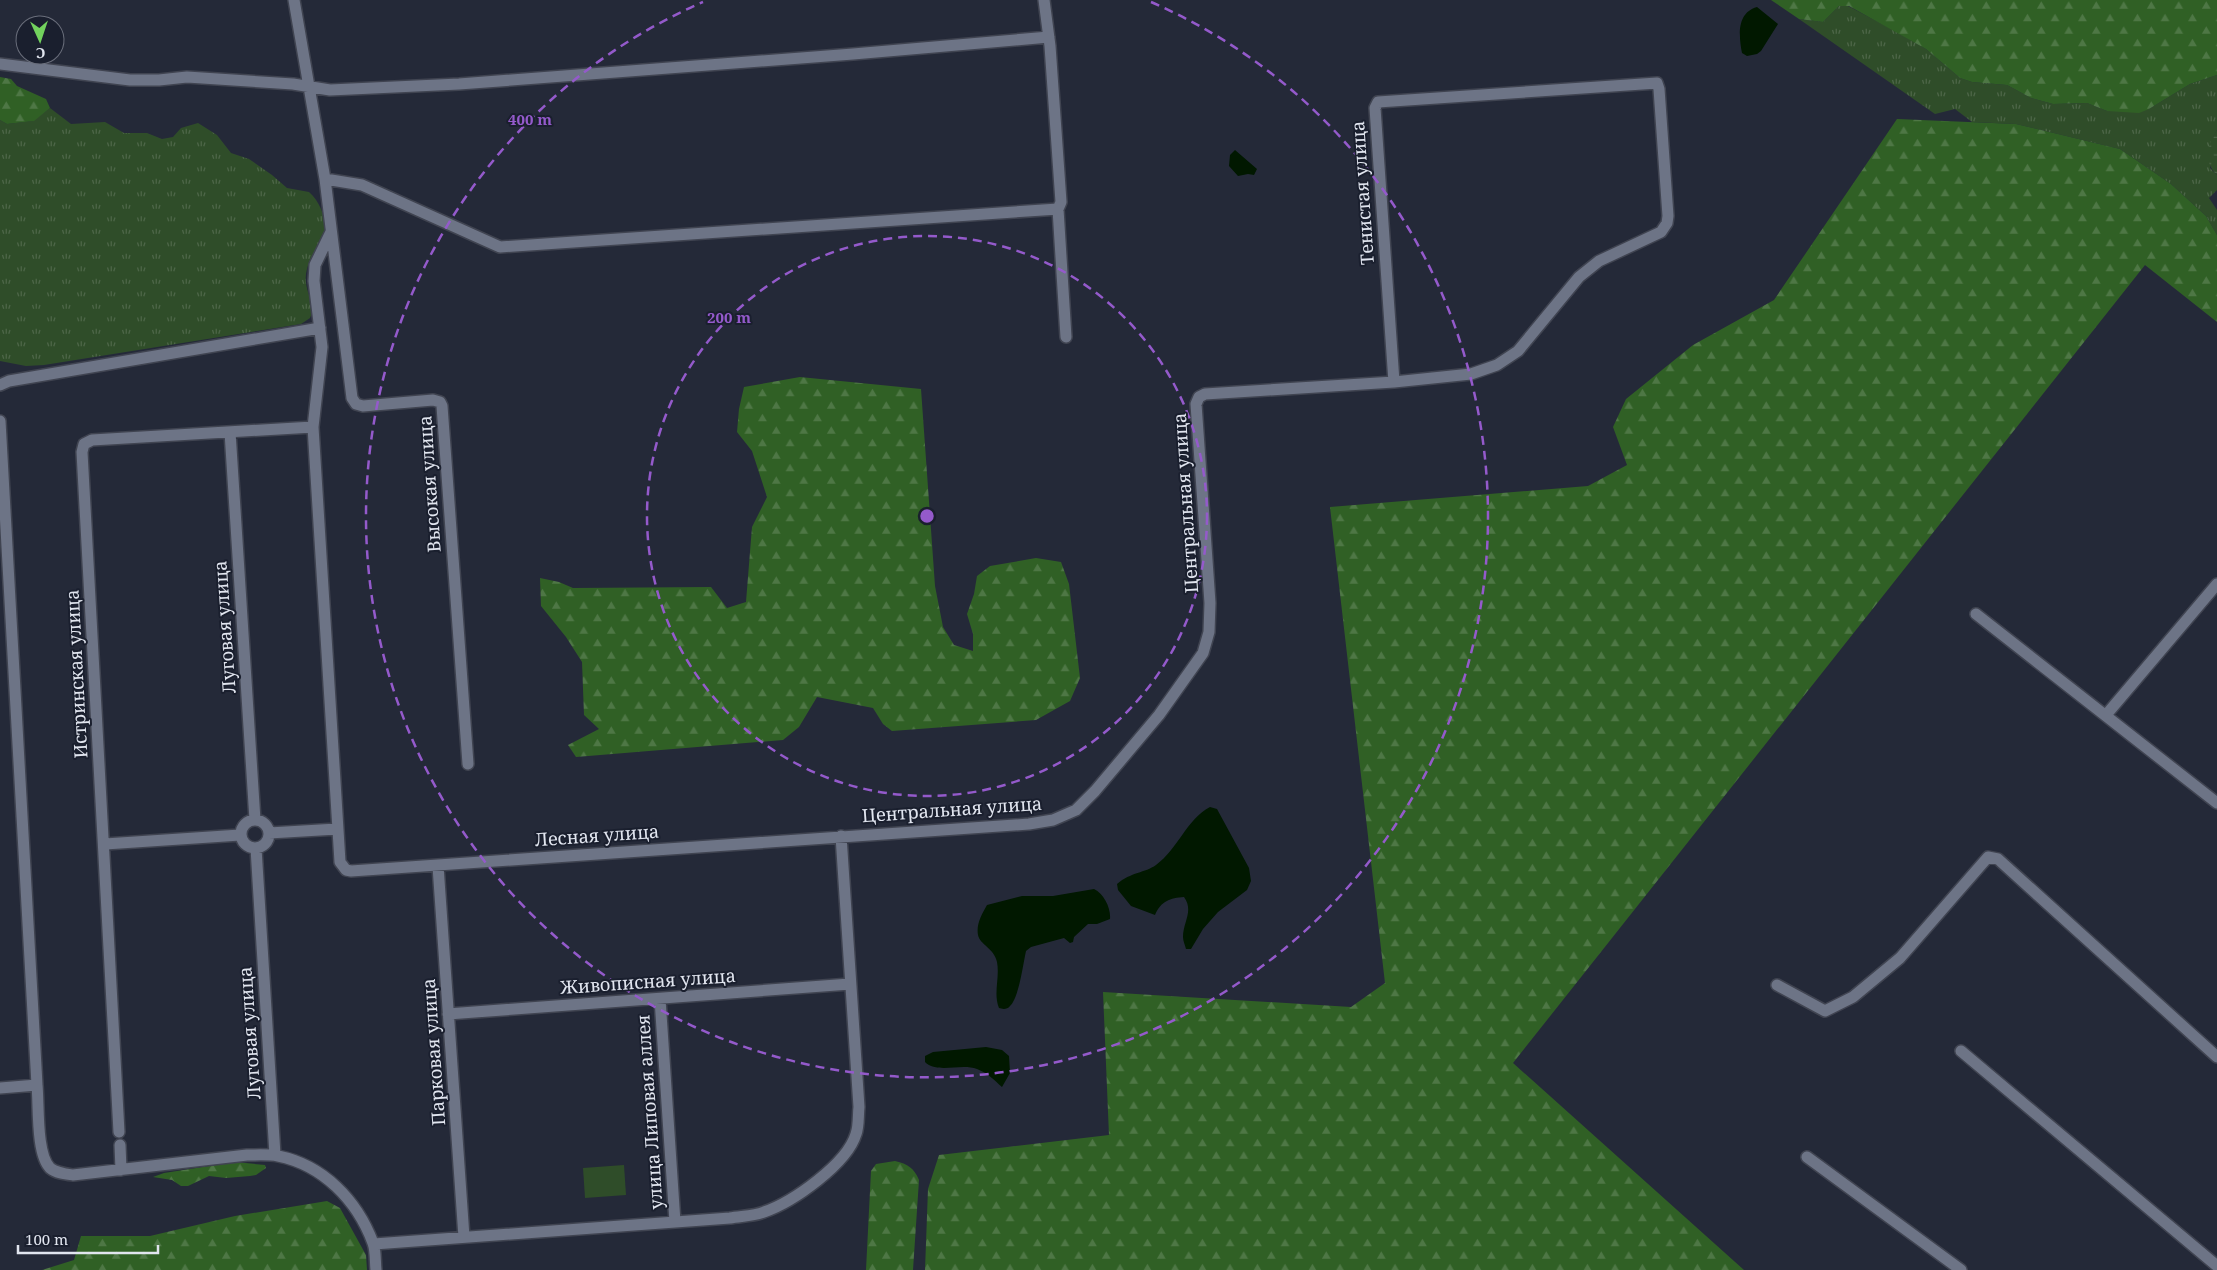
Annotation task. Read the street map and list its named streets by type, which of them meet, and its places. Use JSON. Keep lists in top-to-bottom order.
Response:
{
  "streets": {
    "street": [
      "Тенистая улица",
      "Высокая улица",
      "Центральная улица",
      "Луговая улица",
      "Истринская улица",
      "Лесная улица",
      "Живописная улица",
      "Парковая улица",
      "улица Липовая аллея"
    ]
  },
  "crossings": [
    ["Тенистая улица", "Центральная улица"],
    ["Центральная улица", "Лесная улица"],
    ["Луговая улица", "Истринская улица"],
    ["Лесная улица", "Парковая улица"],
    ["Живописная улица", "Парковая улица"],
    ["Живописная улица", "улица Липовая аллея"]
  ],
  "scale_bar": "100 m",
  "north": "bottom",
  "rings": ["400 m", "200 m"]
}
